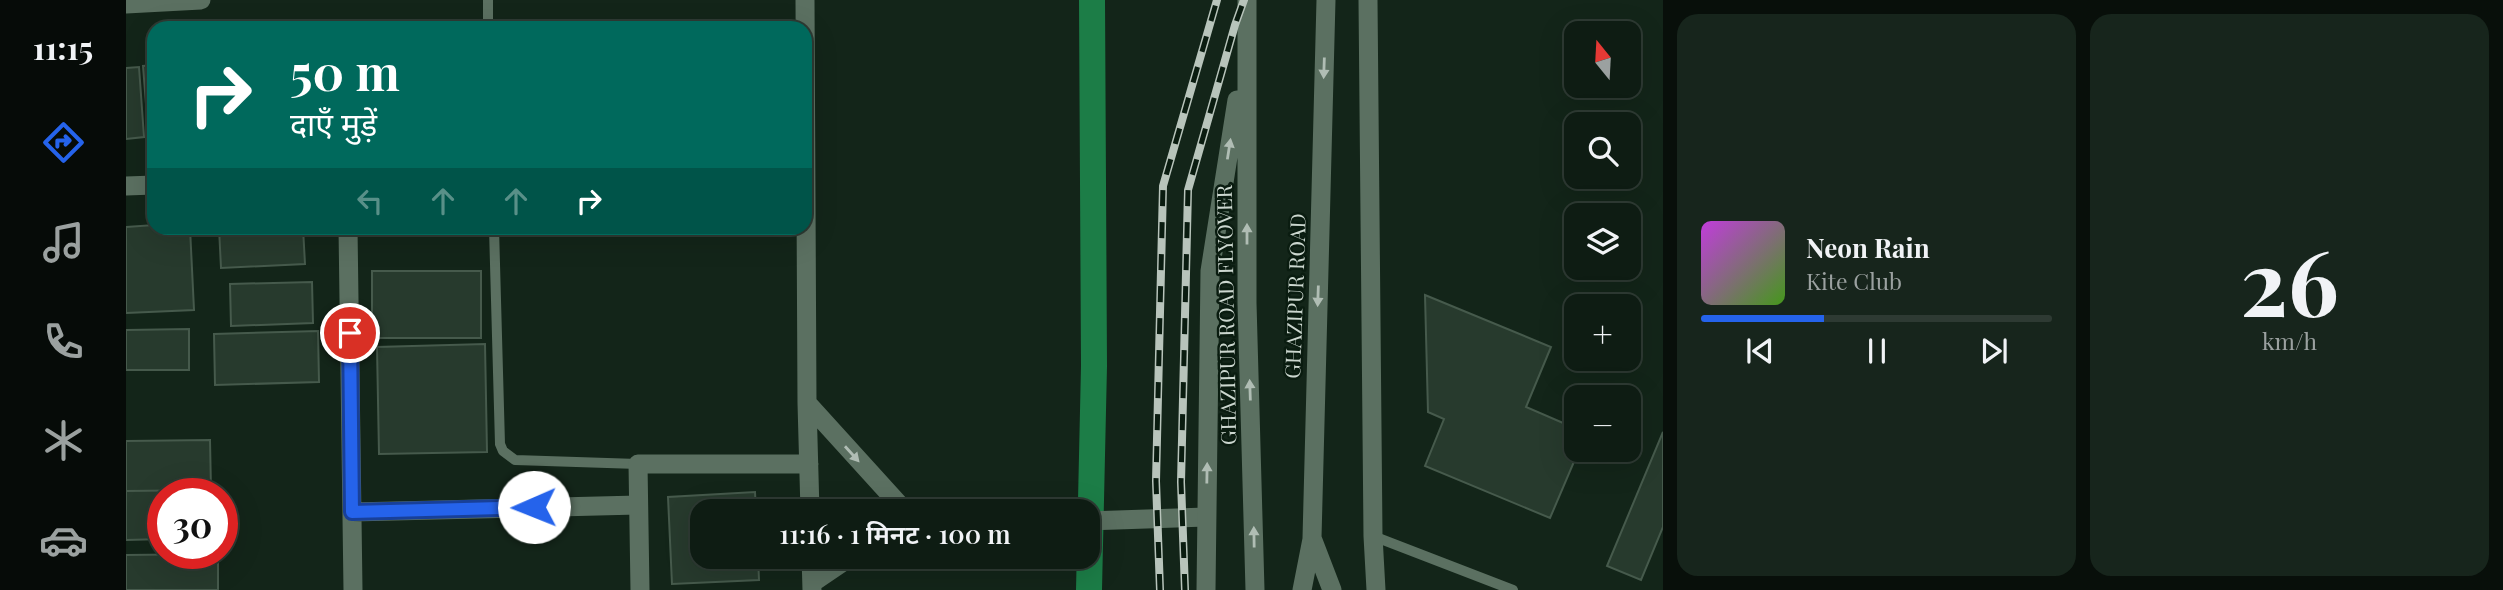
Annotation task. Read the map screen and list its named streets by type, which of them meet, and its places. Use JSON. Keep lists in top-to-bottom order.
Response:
{
  "streets": {
    "street": ["GHAZIPUR ROAD", "GHAZIPUR ROAD FLYOVER"]
  },
  "north": "top",
  "page": {
    "tabs": "11:15",
    "tile": ["26", "km/h"],
    "map_buttons": ["+", "−"],
    "turn": ["50 m", "दाएँ मुड़ें"],
    "song": ["Neon Rain", "Kite Club"],
    "limit": "30",
    "trip": "11:16 · 1 मिनट · 100 m"
  }
}
